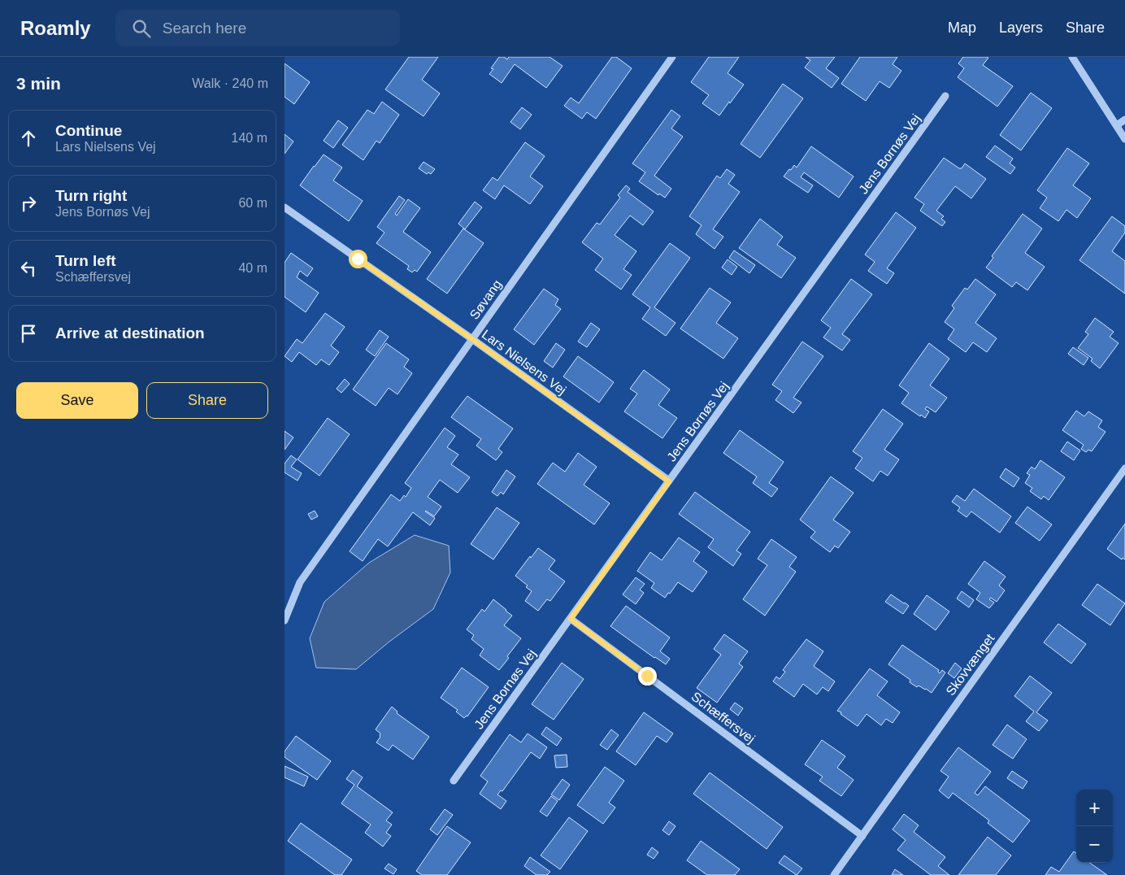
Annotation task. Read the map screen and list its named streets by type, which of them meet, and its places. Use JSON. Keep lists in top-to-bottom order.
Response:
{
  "streets": {
    "street": [
      "Jens Bornøs Vej",
      "Søvang",
      "Lars Nielsens Vej",
      "Skovvænget",
      "Schæffersvej"
    ]
  },
  "crossings": [
    ["Jens Bornøs Vej", "Lars Nielsens Vej"],
    ["Jens Bornøs Vej", "Schæffersvej"],
    ["Søvang", "Lars Nielsens Vej"],
    ["Skovvænget", "Schæffersvej"]
  ],
  "page": {
    "header": "Roamly",
    "search": "Search here",
    "nav": ["Map", "Layers", "Share"],
    "heading": ["3 min", "Walk · 240 m"],
    "list": [
      ["Continue", "Lars Nielsens Vej", "140 m"],
      ["Turn right", "Jens Bornøs Vej", "60 m"],
      ["Turn left", "Schæffersvej", "40 m"],
      "Arrive at destination"
    ],
    "buttons": ["Save", "Share"],
    "map_buttons": ["+", "−"]
  }
}
